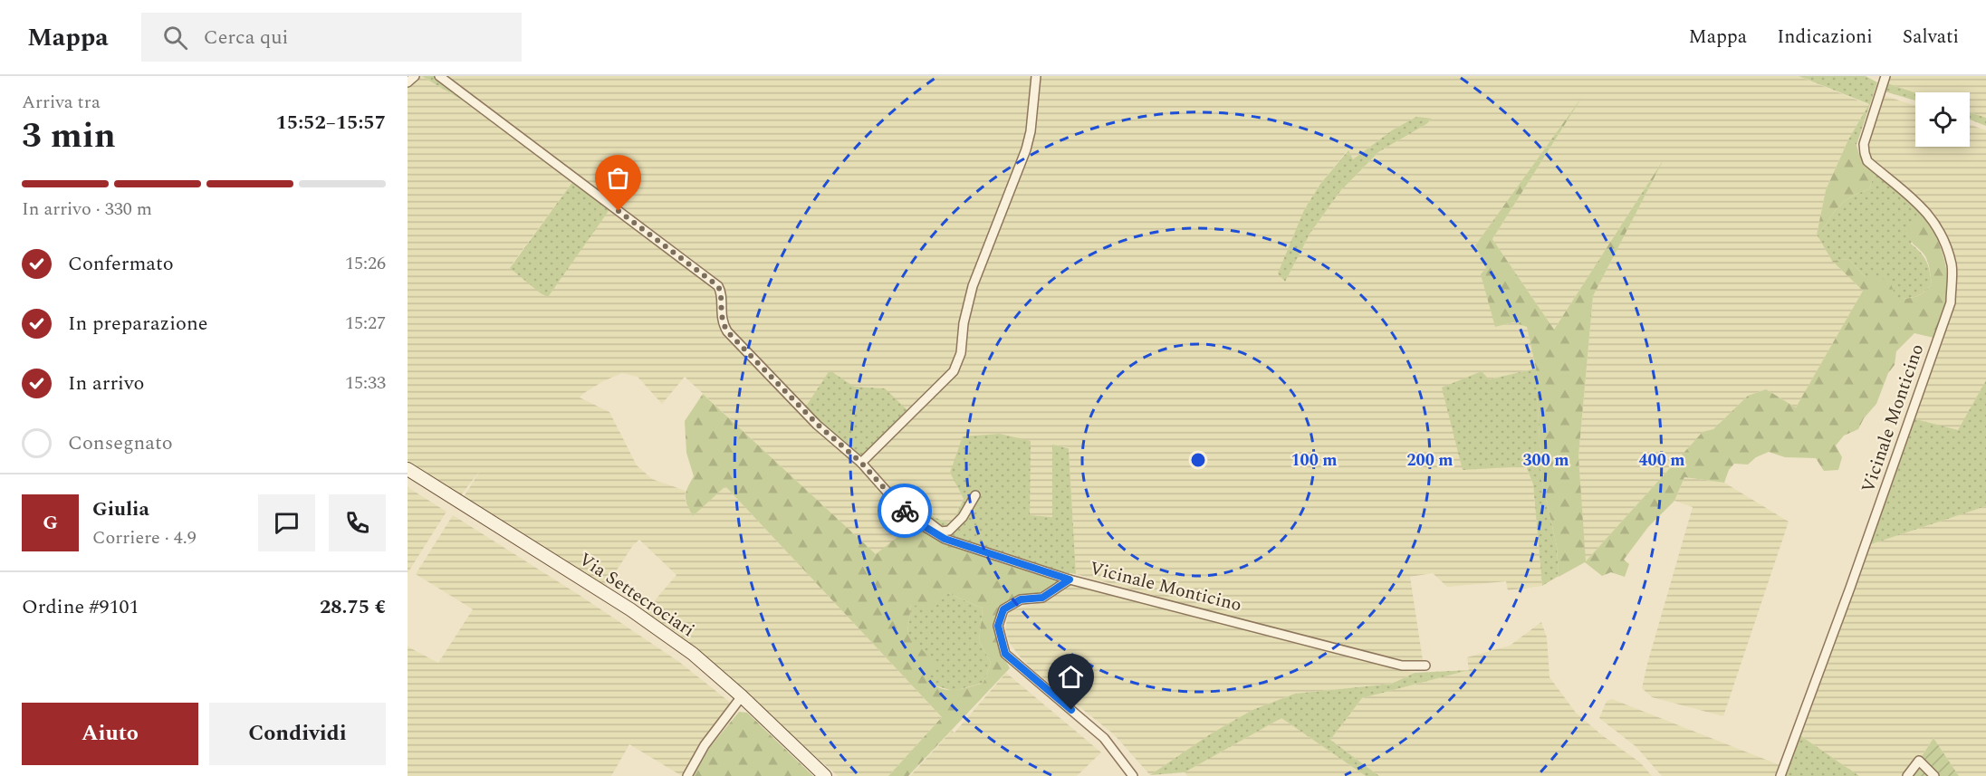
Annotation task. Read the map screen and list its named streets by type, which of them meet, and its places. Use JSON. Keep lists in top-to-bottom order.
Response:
{
  "streets": {
    "main road": ["Via Settecrociari"],
    "street": ["Vicinale Monticino"]
  },
  "page": {
    "header": "Mappa",
    "search": "Cerca qui",
    "nav": ["Mappa", "Indicazioni", "Salvati"],
    "heading": ["3 min", "Arriva tra", "15:52–15:57"],
    "panel": [
      "Giulia",
      "Corriere · 4.9",
      "Ordine #9101",
      "28.75 €"
    ],
    "bar": "In arrivo · 330 m",
    "list": [
      ["Confermato", "15:26"],
      ["In preparazione", "15:27"],
      ["In arrivo", "15:33"],
      "Consegnato"
    ],
    "round": "G",
    "buttons": ["Aiuto", "Condividi"]
  },
  "rings": [
    "100 m",
    "200 m",
    "300 m",
    "400 m"
  ]
}
